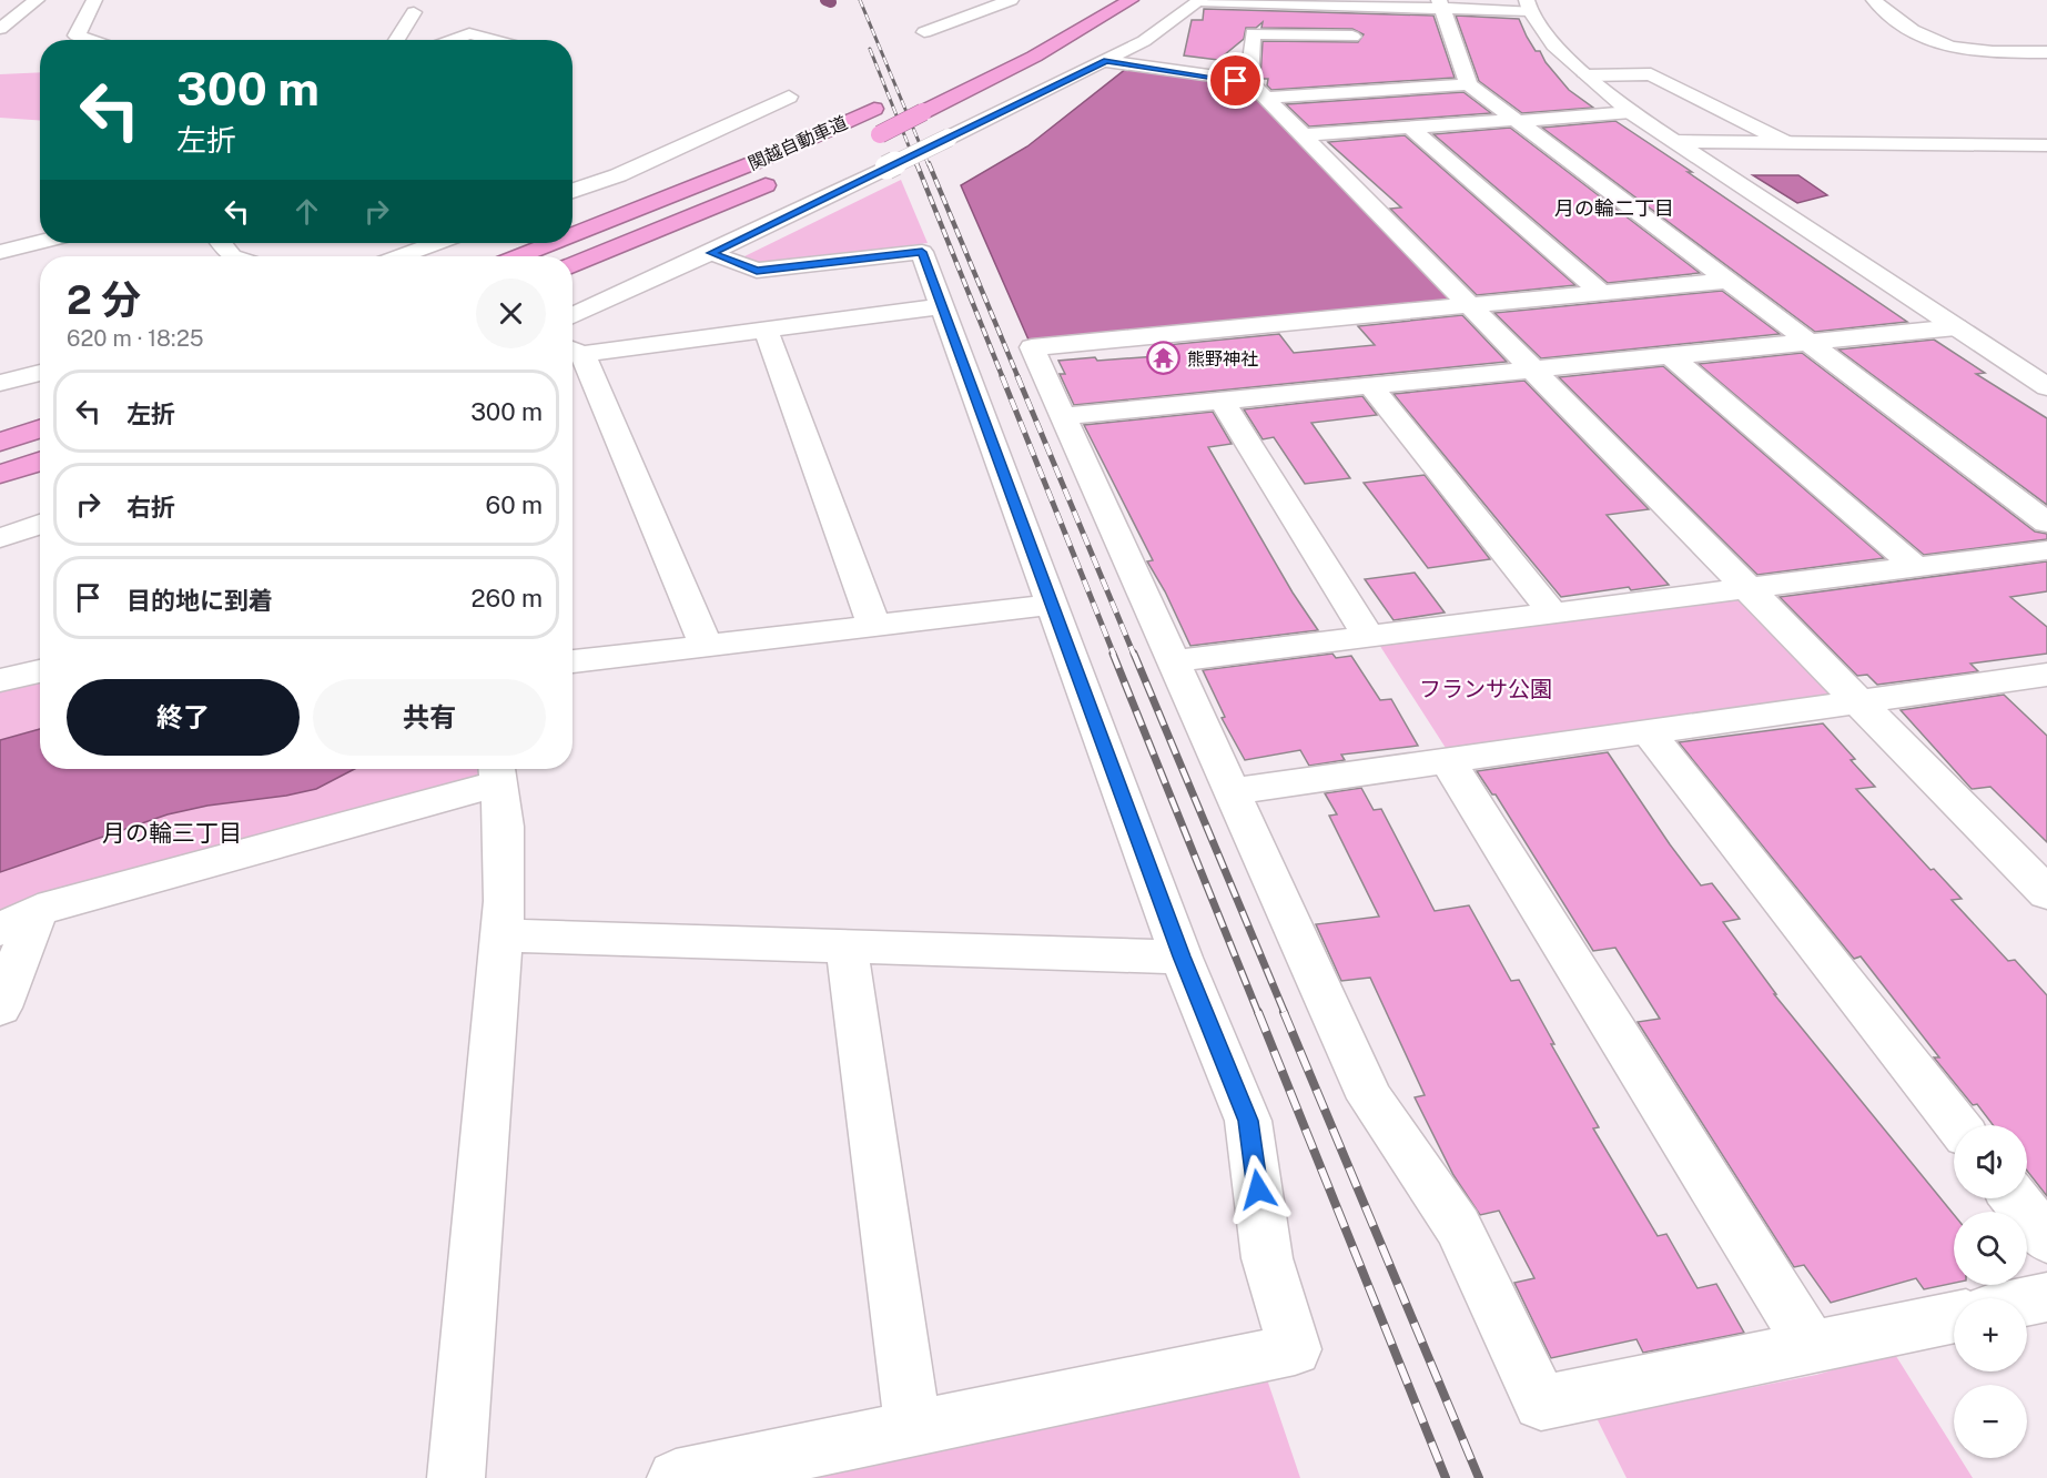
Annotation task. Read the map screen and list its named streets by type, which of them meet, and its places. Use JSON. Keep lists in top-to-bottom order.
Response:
{
  "streets": {
    "highway": ["関越自動車道"]
  },
  "districts": ["月の輪二丁目", "月の輪三丁目"],
  "parks": ["フランサ公園"],
  "places": {
    "temple": ["熊野神社"]
  },
  "page": {
    "turn": ["300 m", "左折"],
    "heading": ["2 分", "620 m · 18:25"],
    "list": [
      {
        "name": "左折",
        "value": "300 m"
      },
      {
        "name": "右折",
        "value": "60 m"
      },
      {
        "name": "目的地に到着",
        "value": "260 m"
      }
    ],
    "buttons": ["終了", "共有"],
    "map_buttons": ["+", "−"]
  }
}
